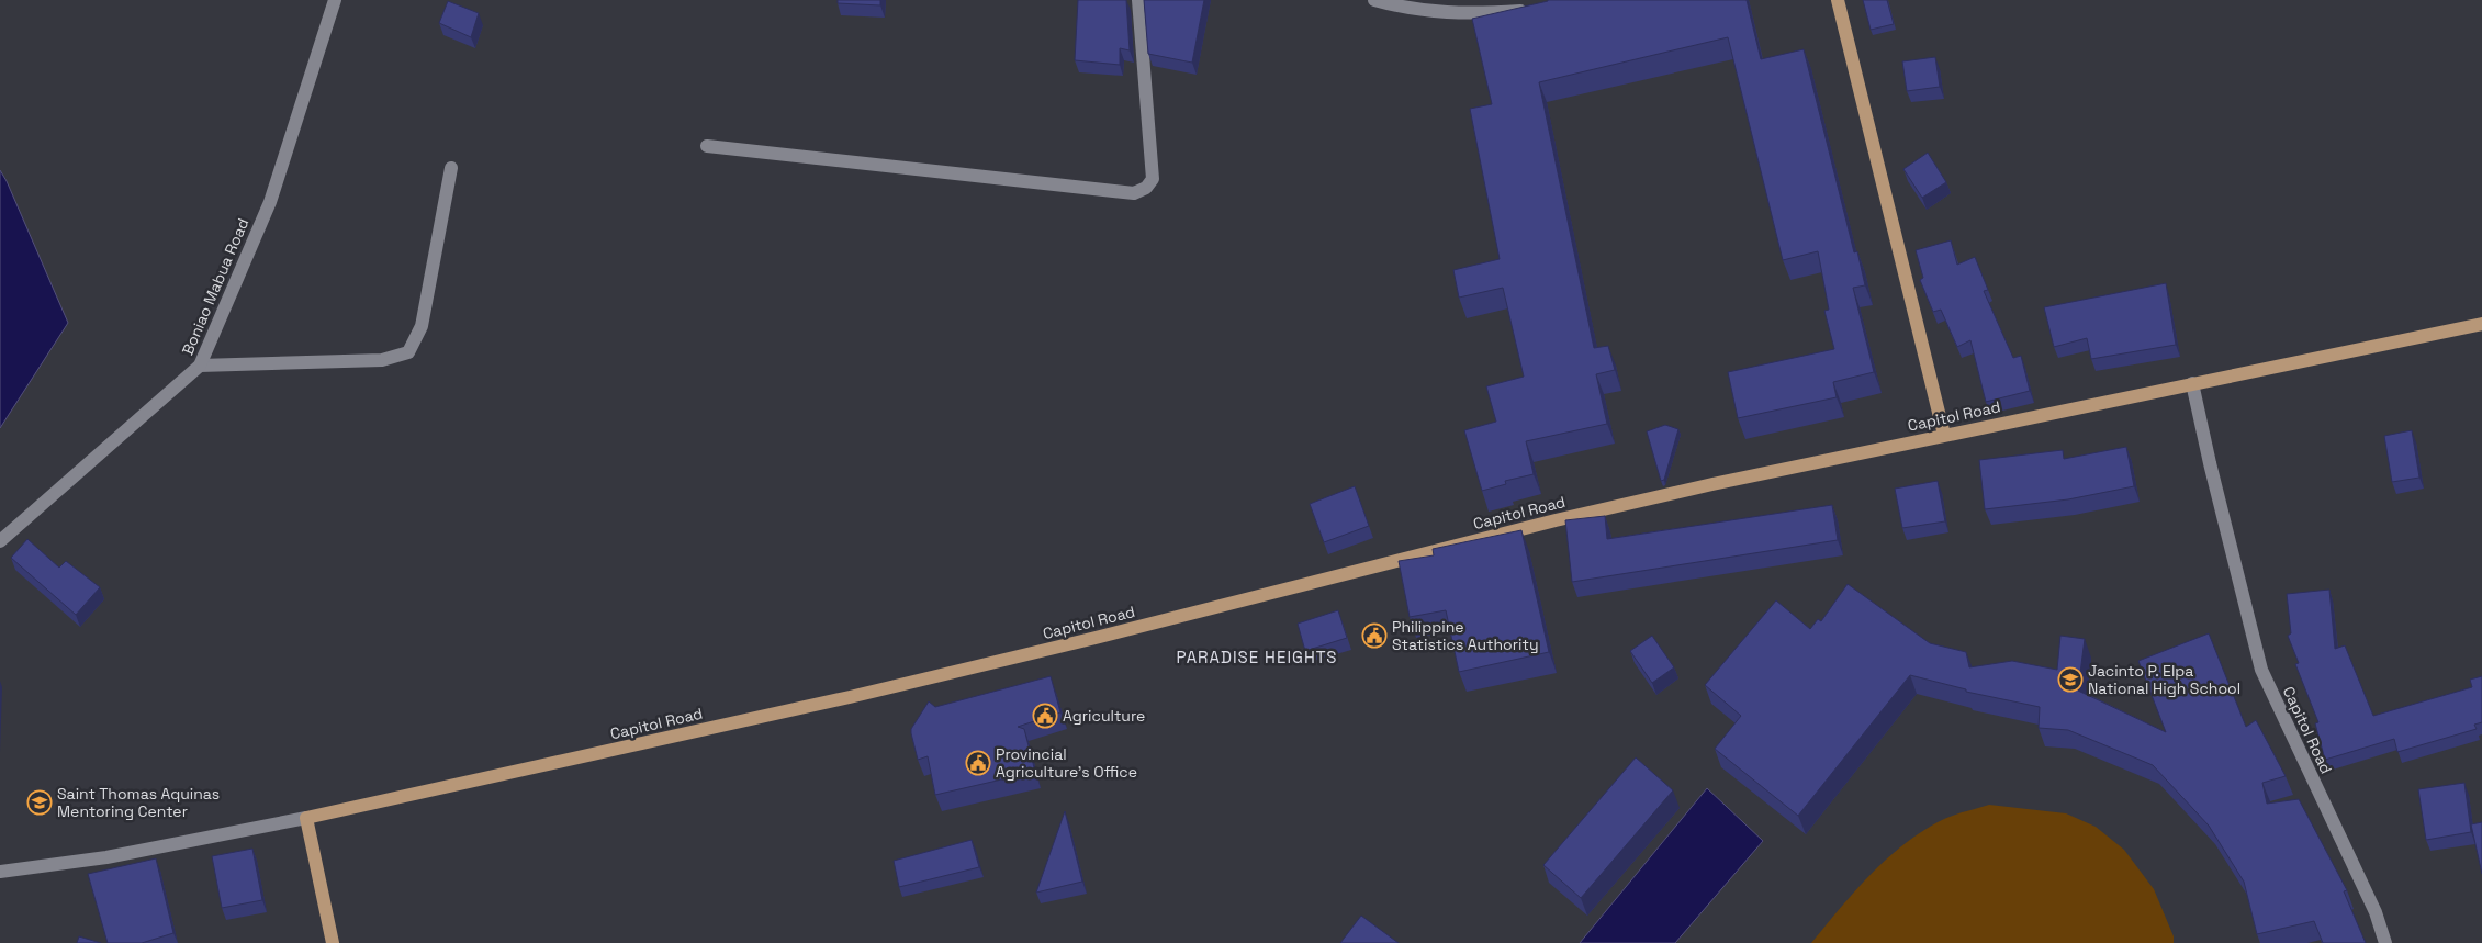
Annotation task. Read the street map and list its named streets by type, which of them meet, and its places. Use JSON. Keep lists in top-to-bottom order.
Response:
{
  "streets": {
    "main road": ["Capitol Road"],
    "street": ["Boniao Mabua Road"]
  },
  "districts": ["PARADISE HEIGHTS"],
  "places": {
    "public building": ["Philippine Statistics Authority", "Agriculture", "Provincial Agriculture's Office"],
    "school or university": ["Jacinto P. Elpa National High School", "Saint Thomas Aquinas Mentoring Center"]
  }
}
